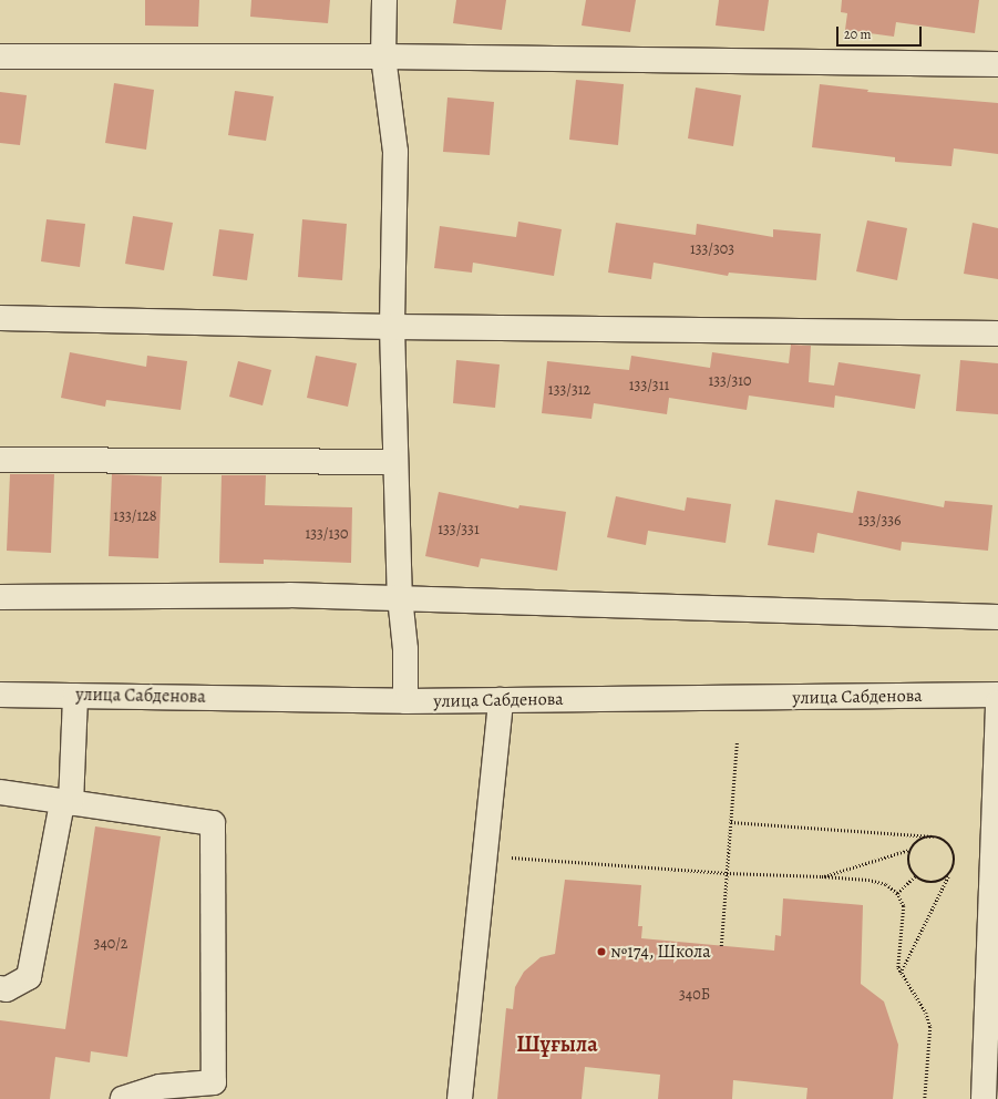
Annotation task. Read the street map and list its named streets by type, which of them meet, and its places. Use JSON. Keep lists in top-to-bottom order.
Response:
{
  "streets": {
    "street": ["улица Сабденова"]
  },
  "districts": ["Шұғыла"],
  "places": ["№174, Школа"],
  "house_numbers": [
    "133/303",
    "133/310",
    "133/311",
    "133/312",
    "133/128",
    "133/336",
    "133/331",
    "133/130",
    "340/2",
    "340Б"
  ],
  "scale_bar": "20 m"
}
